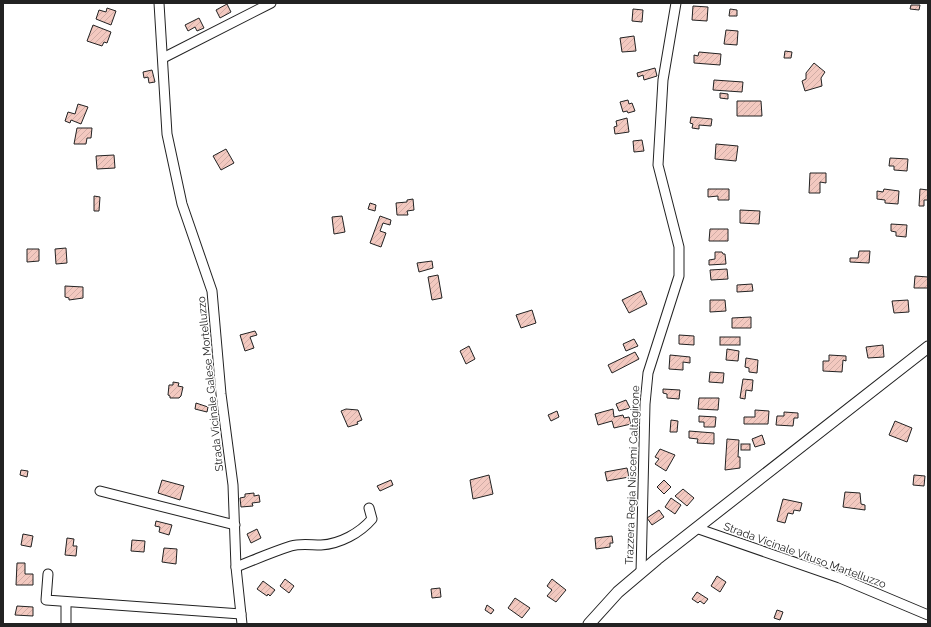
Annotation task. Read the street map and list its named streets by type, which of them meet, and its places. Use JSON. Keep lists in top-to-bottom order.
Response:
{
  "streets": {
    "street": ["Strada Vicinale Galese Mortelluzzo", "Trazzera Regia Niscemi Caltagirone", "Strada Vicinale Vituso Martelluzzo"]
  }
}
